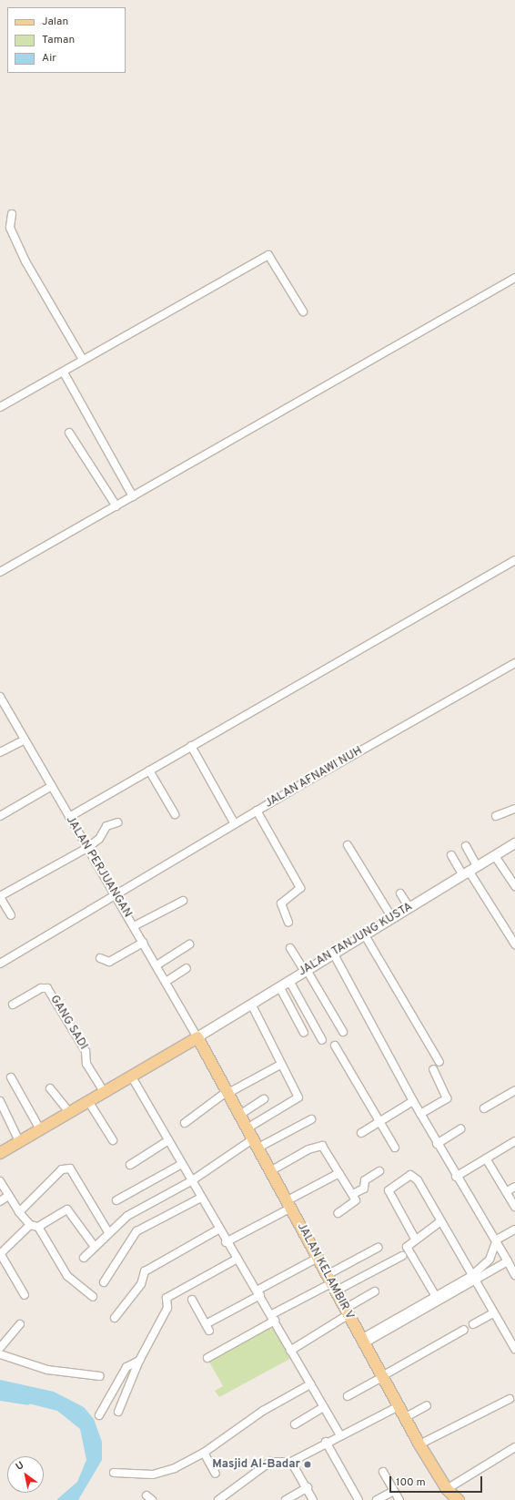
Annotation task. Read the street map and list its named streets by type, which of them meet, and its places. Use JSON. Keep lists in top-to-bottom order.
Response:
{
  "streets": {
    "main road": ["JALAN KELAMBIR V"],
    "street": [
      "JALAN AFNAWI NUH",
      "JALAN PERJUANGAN",
      "JALAN TANJUNG KUSTA",
      "GANG SADI"
    ]
  },
  "crossings": [
    ["JALAN AFNAWI NUH", "JALAN PERJUANGAN"],
    ["JALAN PERJUANGAN", "JALAN TANJUNG KUSTA"],
    ["JALAN PERJUANGAN", "JALAN KELAMBIR V"],
    ["JALAN TANJUNG KUSTA", "JALAN KELAMBIR V"]
  ],
  "places": ["Masjid Al-Badar"],
  "legend": ["Jalan", "Taman", "Air"],
  "scale_bar": "100 m",
  "north": "top left"
}
